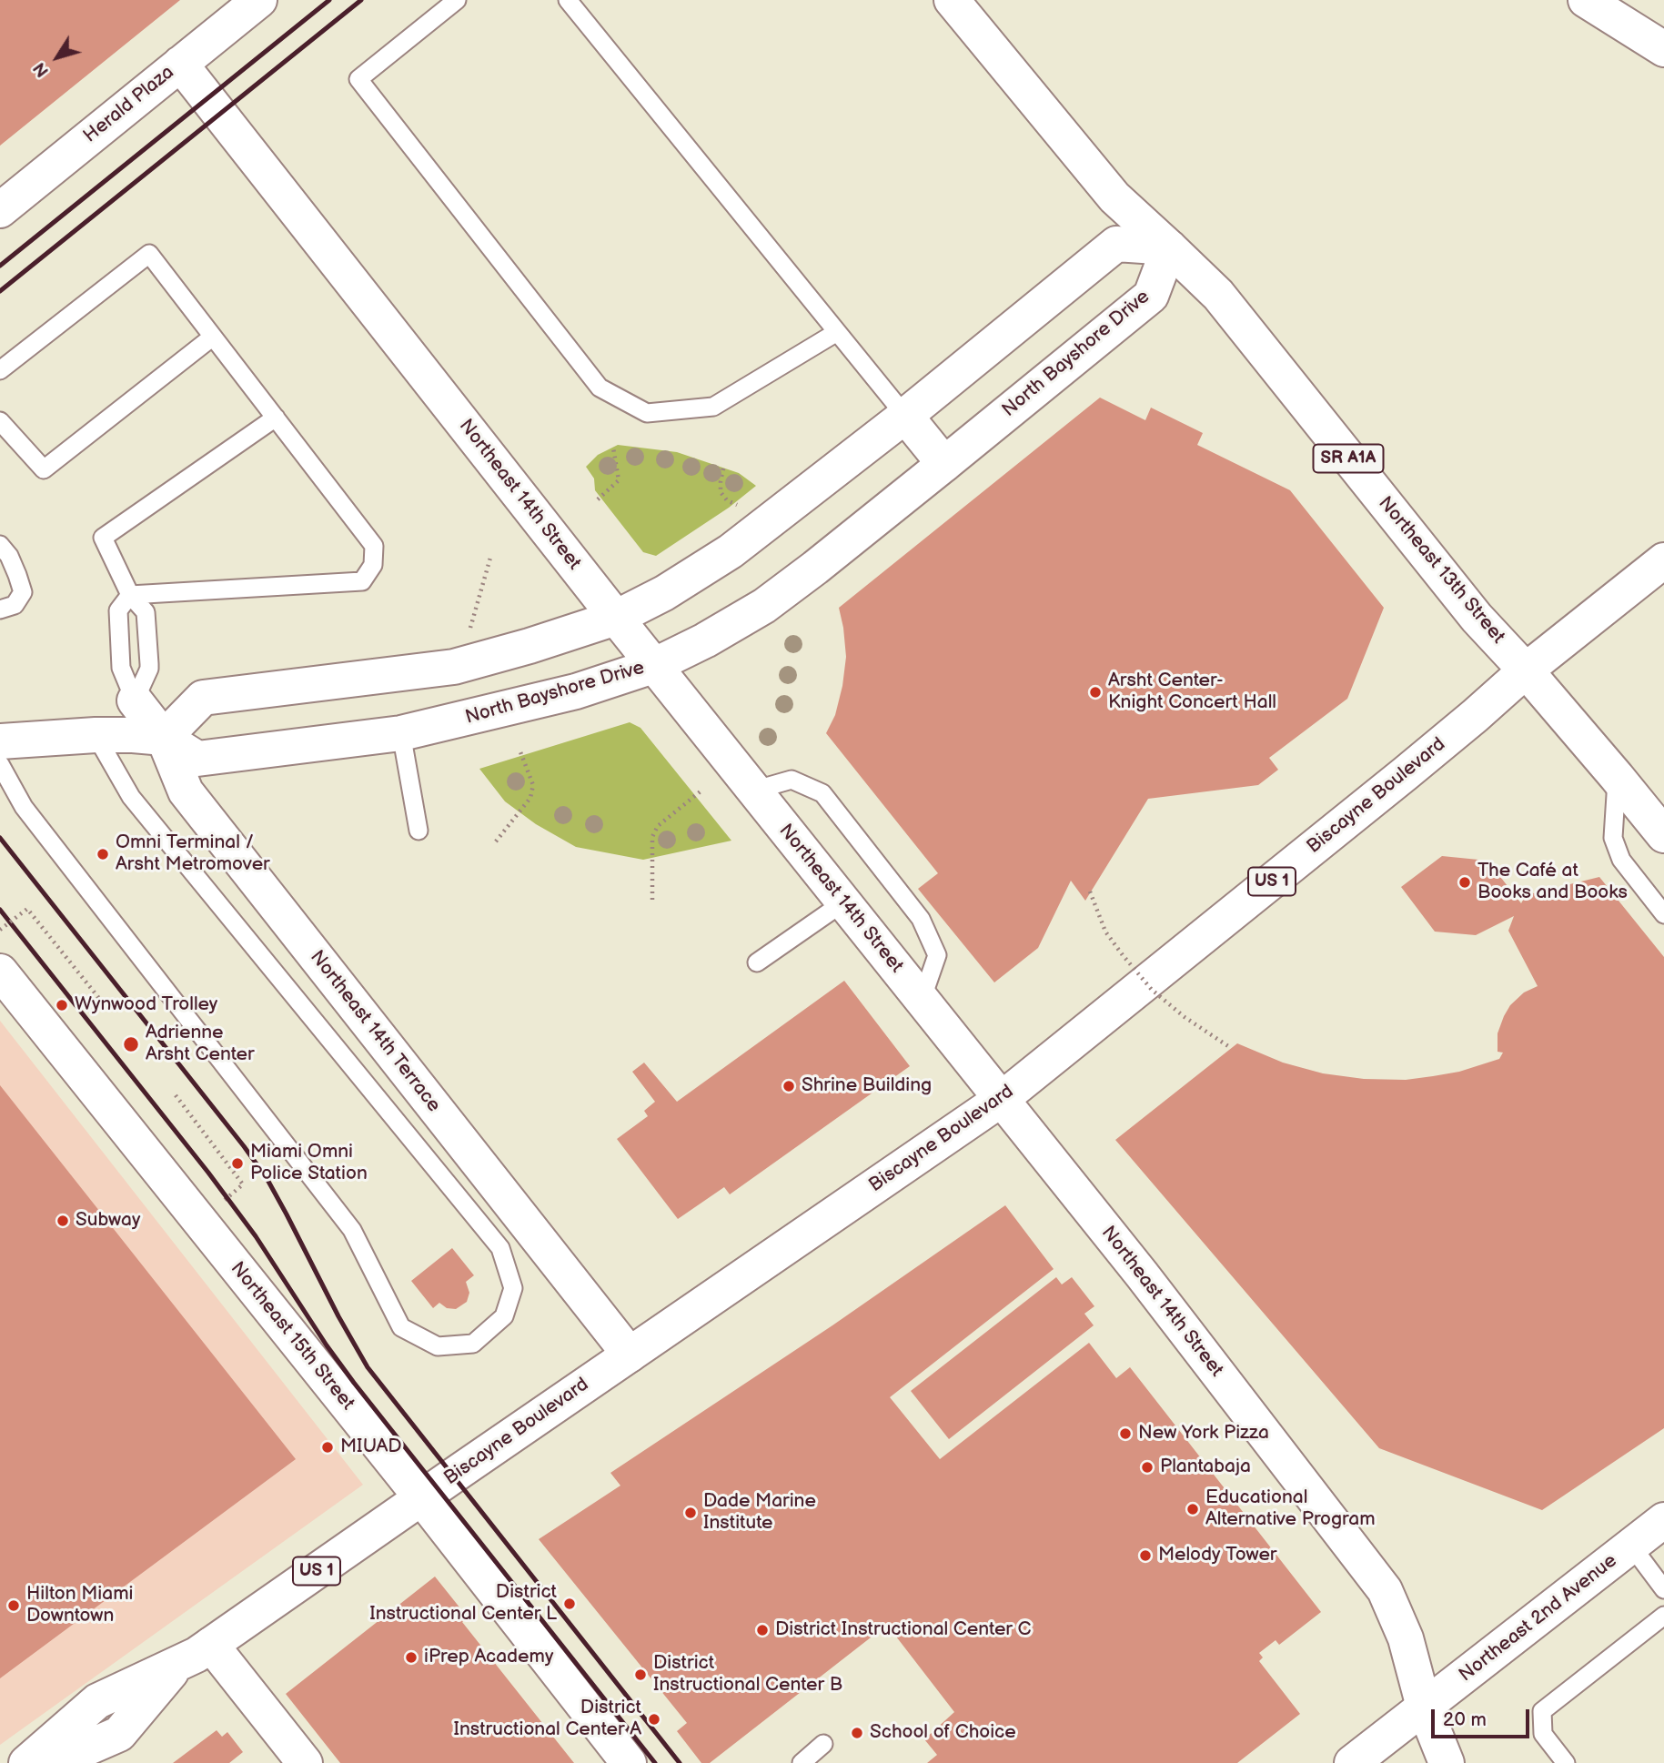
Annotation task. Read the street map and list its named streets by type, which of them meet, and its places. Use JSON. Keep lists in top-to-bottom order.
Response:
{
  "streets": {
    "main road": [
      "Herald Plaza",
      "North Bayshore Drive",
      "SR A1A",
      "Northeast 14th Street",
      "Northeast 13th Street",
      "Biscayne Boulevard",
      "US 1",
      "Northeast 14th Terrace",
      "Northeast 15th Street",
      "Northeast 2nd Avenue"
    ]
  },
  "crossings": [
    ["Herald Plaza", "Northeast 14th Street"],
    ["North Bayshore Drive", "Northeast 14th Street"],
    ["North Bayshore Drive", "Northeast 13th Street"],
    ["North Bayshore Drive", "Northeast 14th Terrace"],
    ["Northeast 14th Street", "Biscayne Boulevard"],
    ["Northeast 14th Street", "Northeast 2nd Avenue"],
    ["Northeast 13th Street", "Biscayne Boulevard"],
    ["Biscayne Boulevard", "Northeast 14th Terrace"],
    ["Biscayne Boulevard", "Northeast 15th Street"]
  ],
  "places": [
    "Arsht Center- Knight Concert Hall",
    "Omni Terminal / Arsht Metromover",
    "The Café at Books and Books",
    "Wynwood Trolley",
    "Adrienne Arsht Center",
    "Shrine Building",
    "Miami Omni Police Station",
    "Subway",
    "New York Pizza",
    "MIUAD",
    "Plantabaja",
    "Educational Alternative Program",
    "Dade Marine Institute",
    "Melody Tower",
    "District Instructional Center L",
    "Hilton Miami Downtown",
    "District Instructional Center C",
    "iPrep Academy",
    "District Instructional Center B",
    "District Instructional Center A",
    "School of Choice"
  ],
  "scale_bar": "20 m",
  "north": "bottom left"
}
